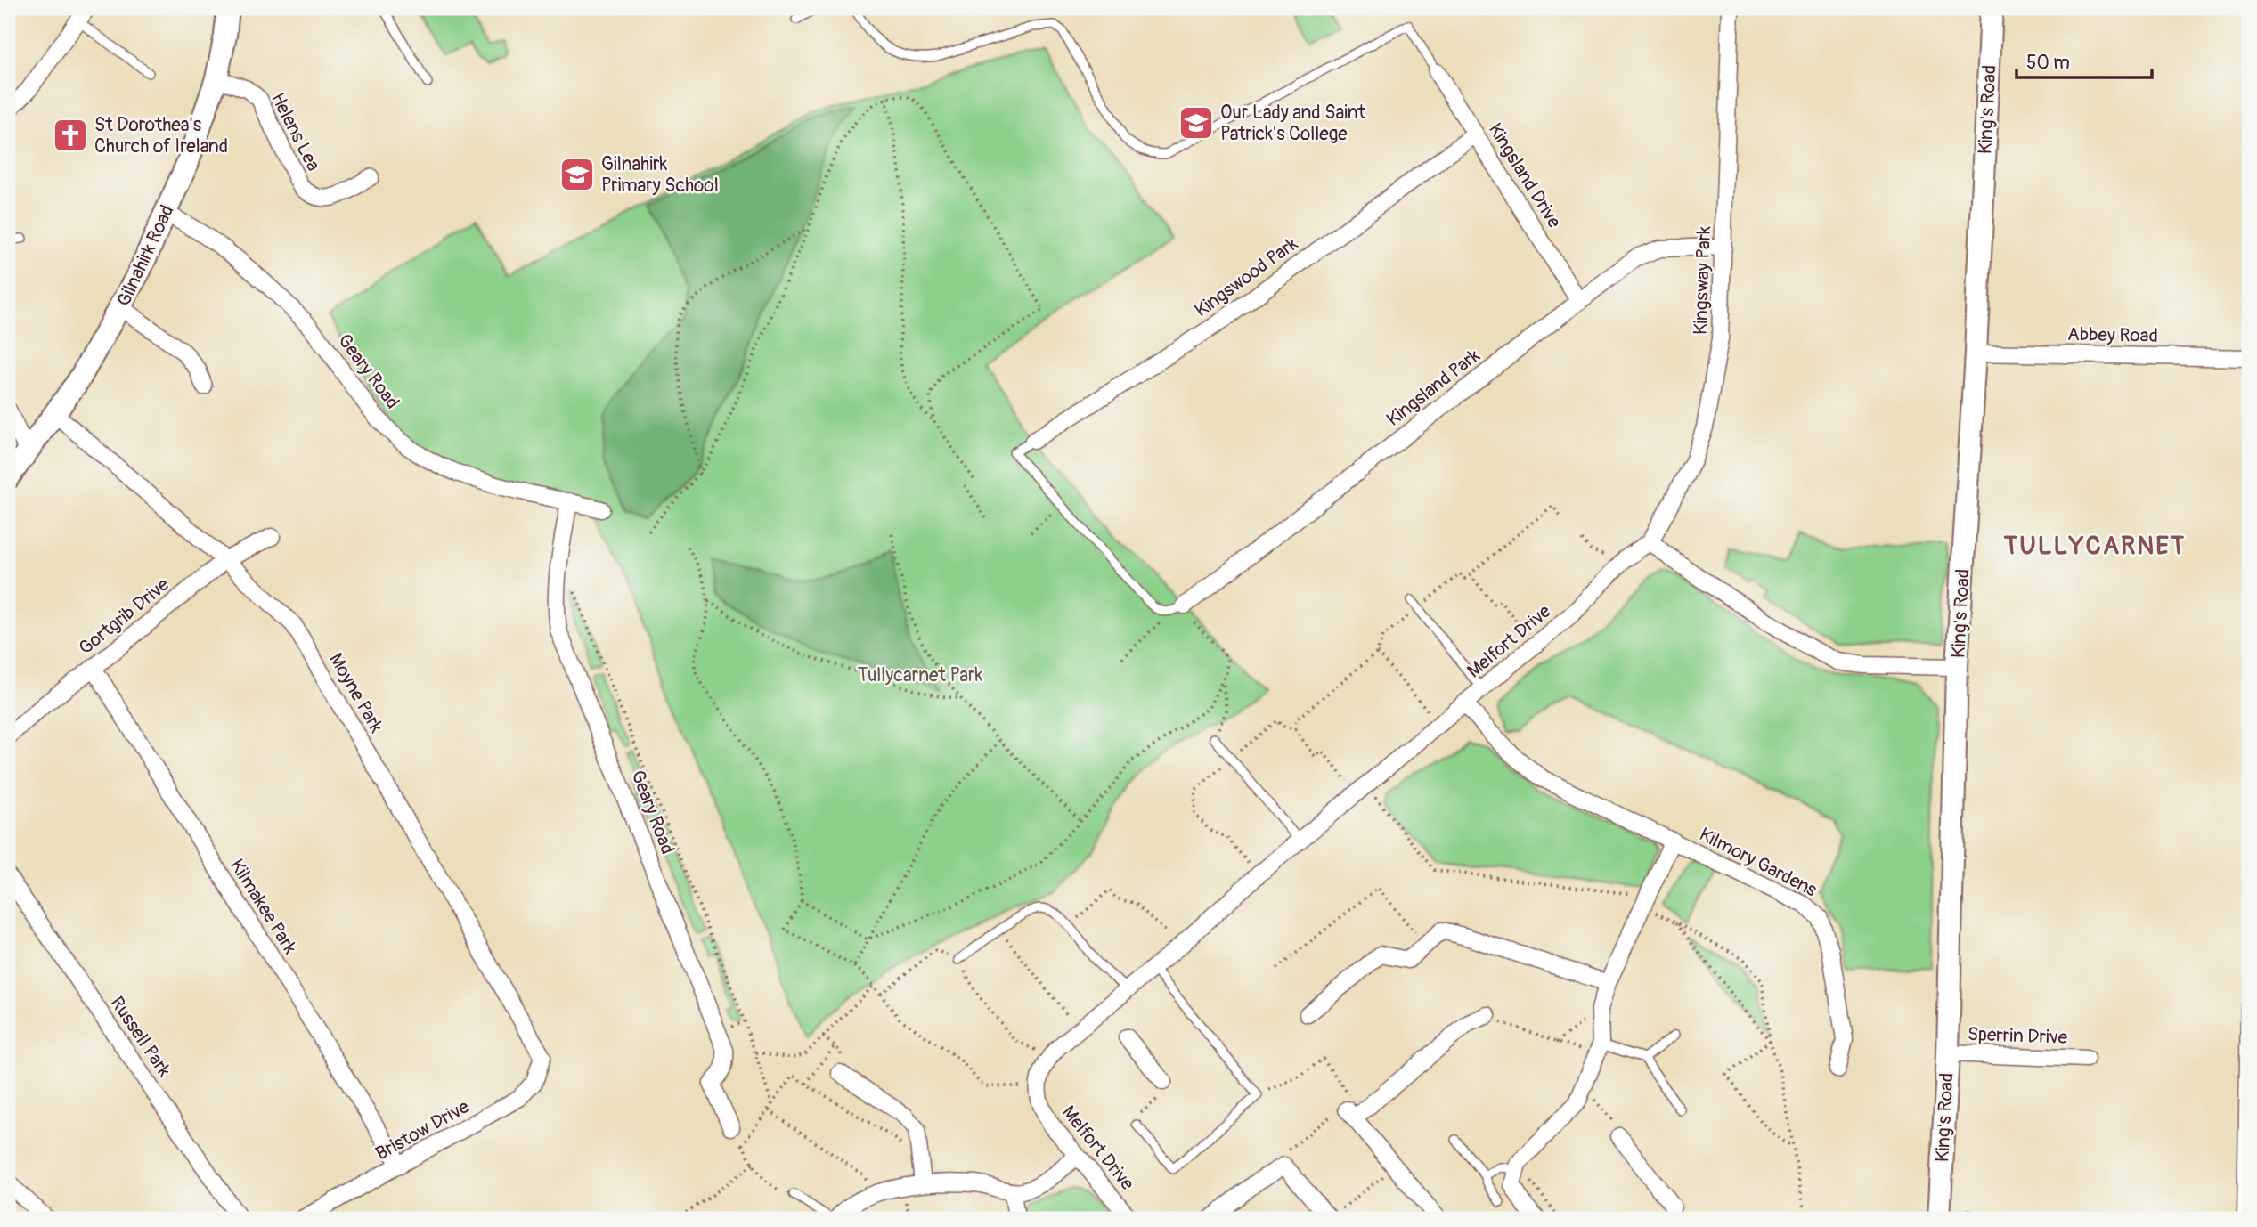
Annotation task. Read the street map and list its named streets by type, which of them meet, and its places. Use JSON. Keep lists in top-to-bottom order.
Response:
{
  "streets": {
    "street": [
      "King's Road",
      "Helens Lea",
      "Kingsland Drive",
      "Gilnahirk Road",
      "Kingswood Park",
      "Kingsway Park",
      "Abbey Road",
      "Geary Road",
      "Kingsland Park",
      "Gortgrib Drive",
      "Melfort Drive",
      "Moyne Park",
      "Kilmory Gardens",
      "Kilmakee Park",
      "Sperrin Drive",
      "Russell Park",
      "Bristow Drive"
    ]
  },
  "crossings": [
    ["King's Road", "Abbey Road"],
    ["King's Road", "Sperrin Drive"],
    ["Helens Lea", "Gilnahirk Road"],
    ["Kingsland Drive", "Kingswood Park"],
    ["Kingsland Drive", "Kingsland Park"],
    ["Gilnahirk Road", "Geary Road"],
    ["Gilnahirk Road", "Moyne Park"],
    ["Kingsway Park", "Kingsland Park"],
    ["Kingsway Park", "Melfort Drive"],
    ["Gortgrib Drive", "Moyne Park"],
    ["Gortgrib Drive", "Kilmakee Park"],
    ["Melfort Drive", "Kilmory Gardens"],
    ["Moyne Park", "Bristow Drive"],
    ["Kilmakee Park", "Bristow Drive"]
  ],
  "districts": ["TULLYCARNET"],
  "parks": ["Tullycarnet Park"],
  "places": {
    "school or university": ["Our Lady and Saint Patrick's College", "Gilnahirk Primary School"],
    "church": ["St Dorothea's Church of Ireland"]
  },
  "scale_bar": "50 m"
}
